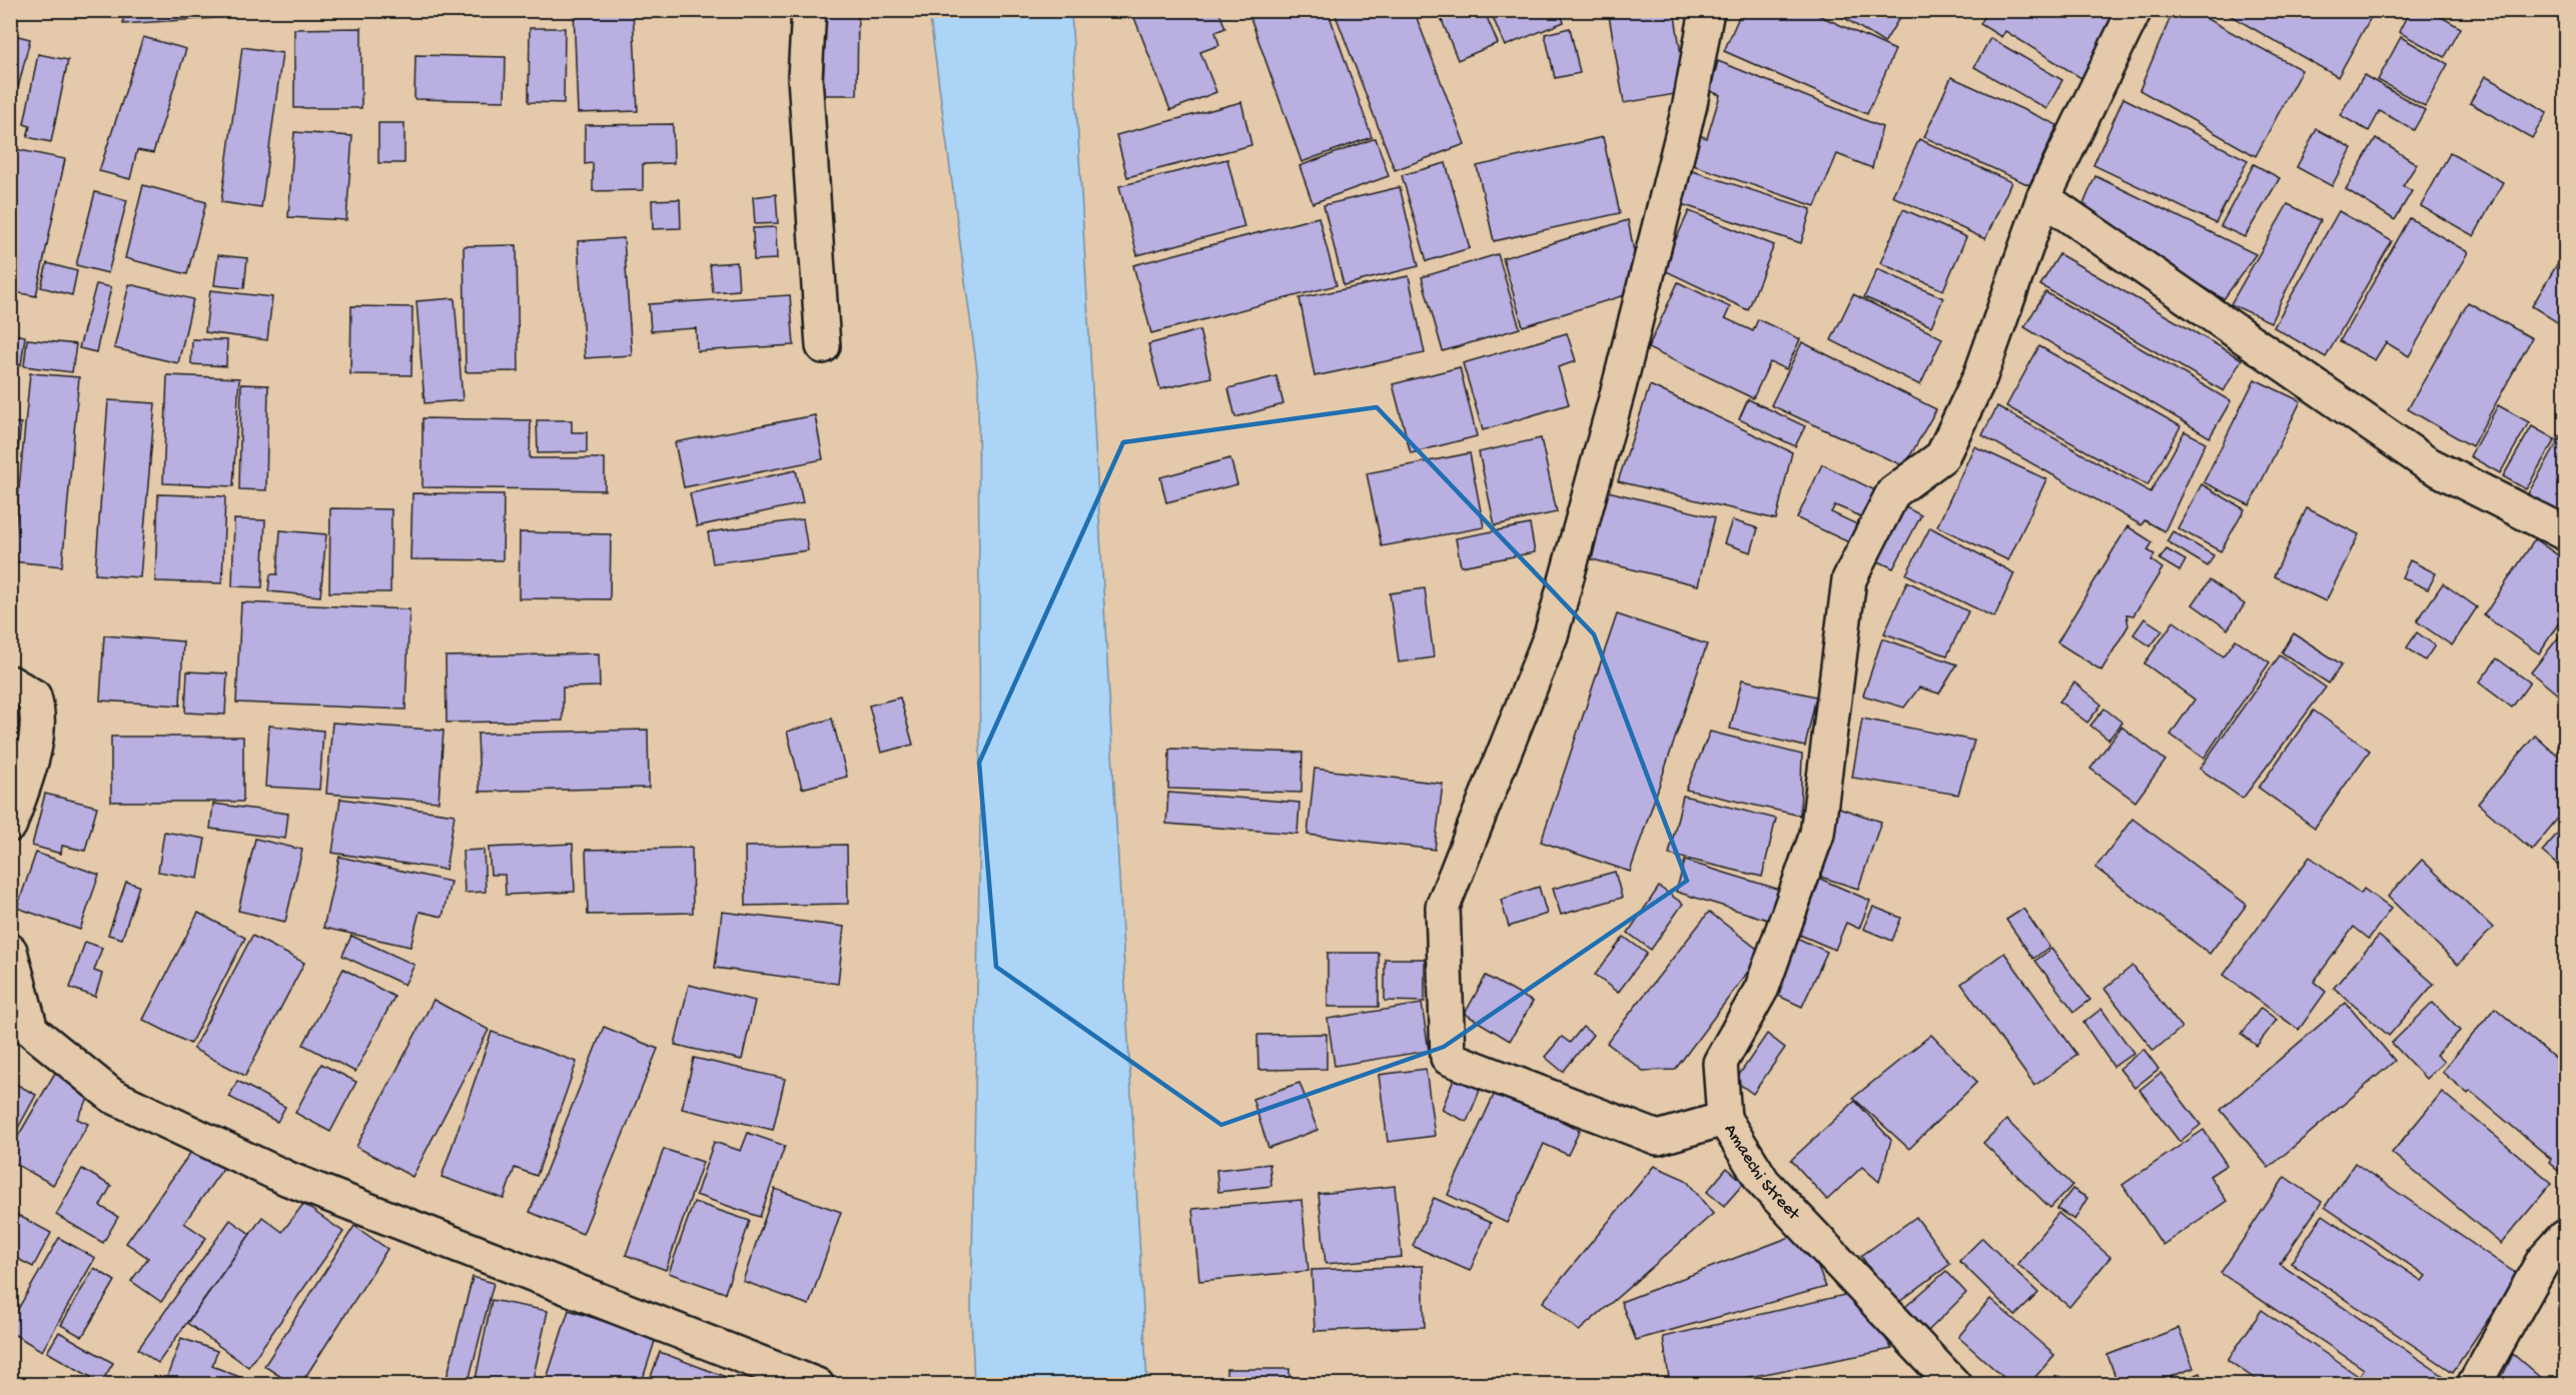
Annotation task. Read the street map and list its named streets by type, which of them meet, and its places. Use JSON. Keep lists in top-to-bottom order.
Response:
{
  "streets": {
    "street": ["Amaechi Street"]
  }
}
